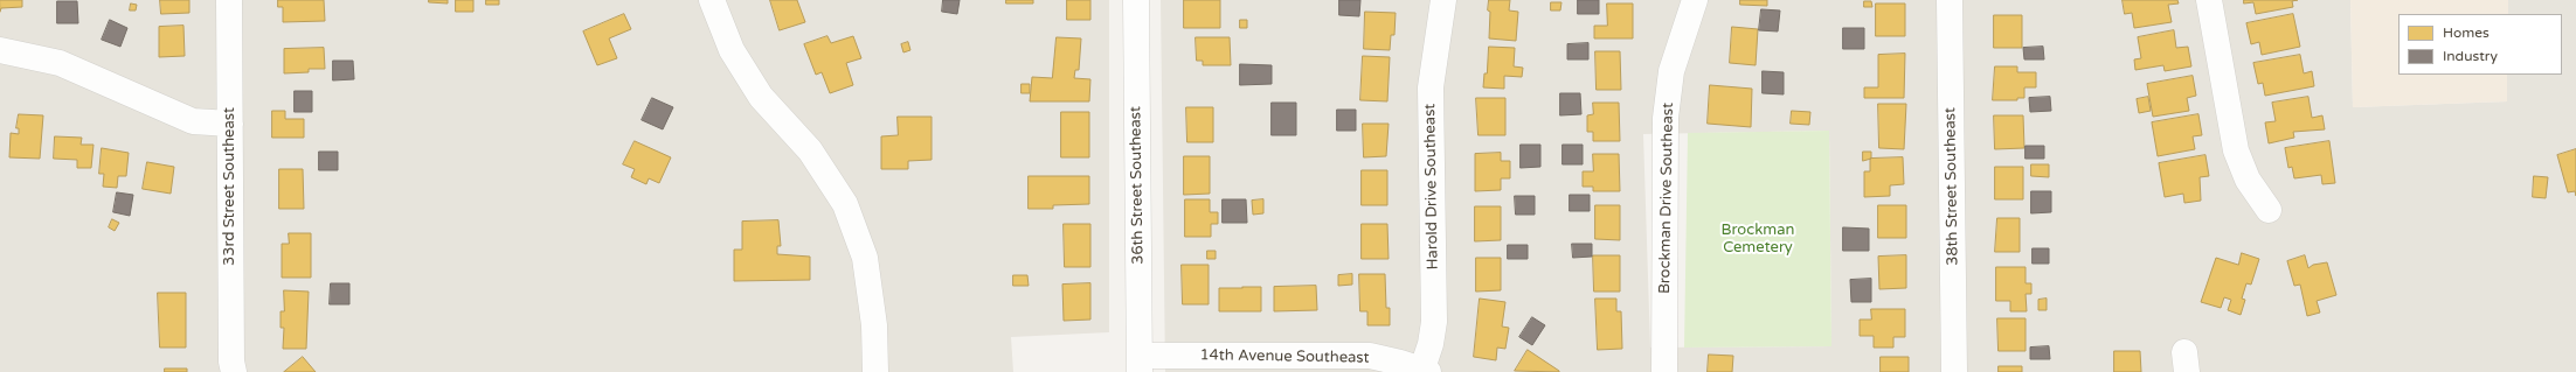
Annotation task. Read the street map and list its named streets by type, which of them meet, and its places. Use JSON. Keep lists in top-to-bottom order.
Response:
{
  "streets": {
    "street": [
      "36th Street Southeast",
      "33rd Street Southeast",
      "Harold Drive Southeast",
      "38th Street Southeast",
      "Brockman Drive Southeast",
      "14th Avenue Southeast"
    ]
  },
  "crossings": [
    ["36th Street Southeast", "14th Avenue Southeast"],
    ["Harold Drive Southeast", "14th Avenue Southeast"]
  ],
  "parks": ["Brockman Cemetery"],
  "legend": ["Homes", "Industry"]
}
